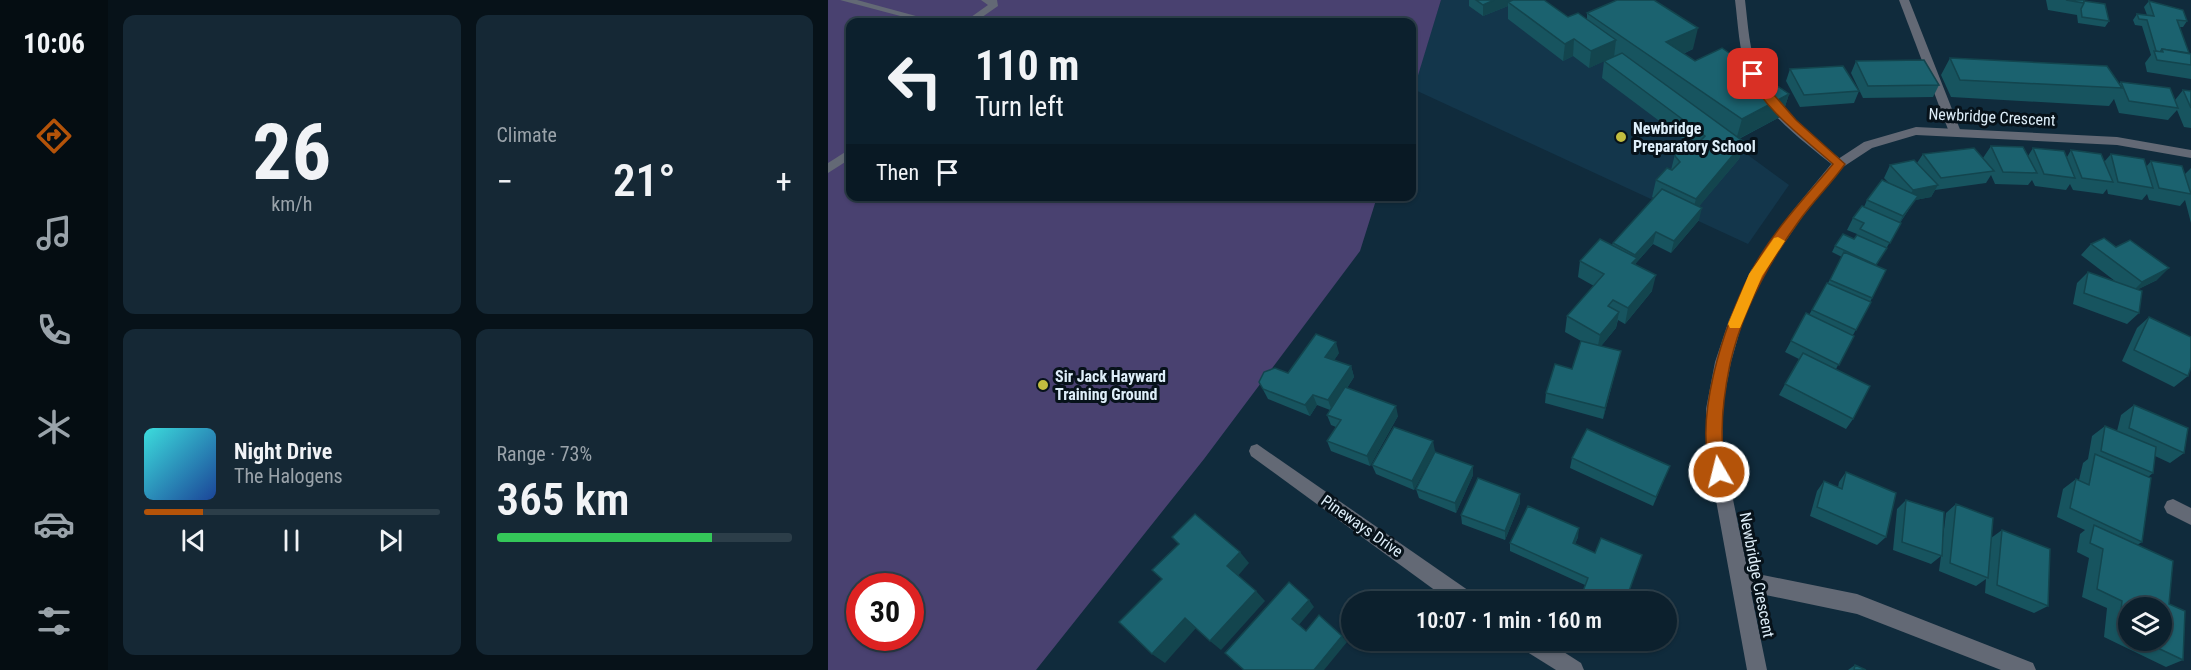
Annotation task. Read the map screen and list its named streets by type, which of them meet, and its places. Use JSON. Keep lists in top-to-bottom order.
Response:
{
  "streets": {
    "street": ["Newbridge Crescent", "Pineways Drive"]
  },
  "places": ["Newbridge Preparatory School", "Sir Jack Hayward Training Ground"],
  "page": {
    "tabs": "10:06",
    "tile": [
      ["26", "km/h"],
      "Climate",
      ["Range · 73%", "365 km"]
    ],
    "turn": ["110 m", "Turn left"],
    "then": "Then",
    "heat": ["−", "21°", "+"],
    "song": ["Night Drive", "The Halogens"],
    "limit": "30",
    "trip": "10:07 · 1 min · 160 m"
  }
}
